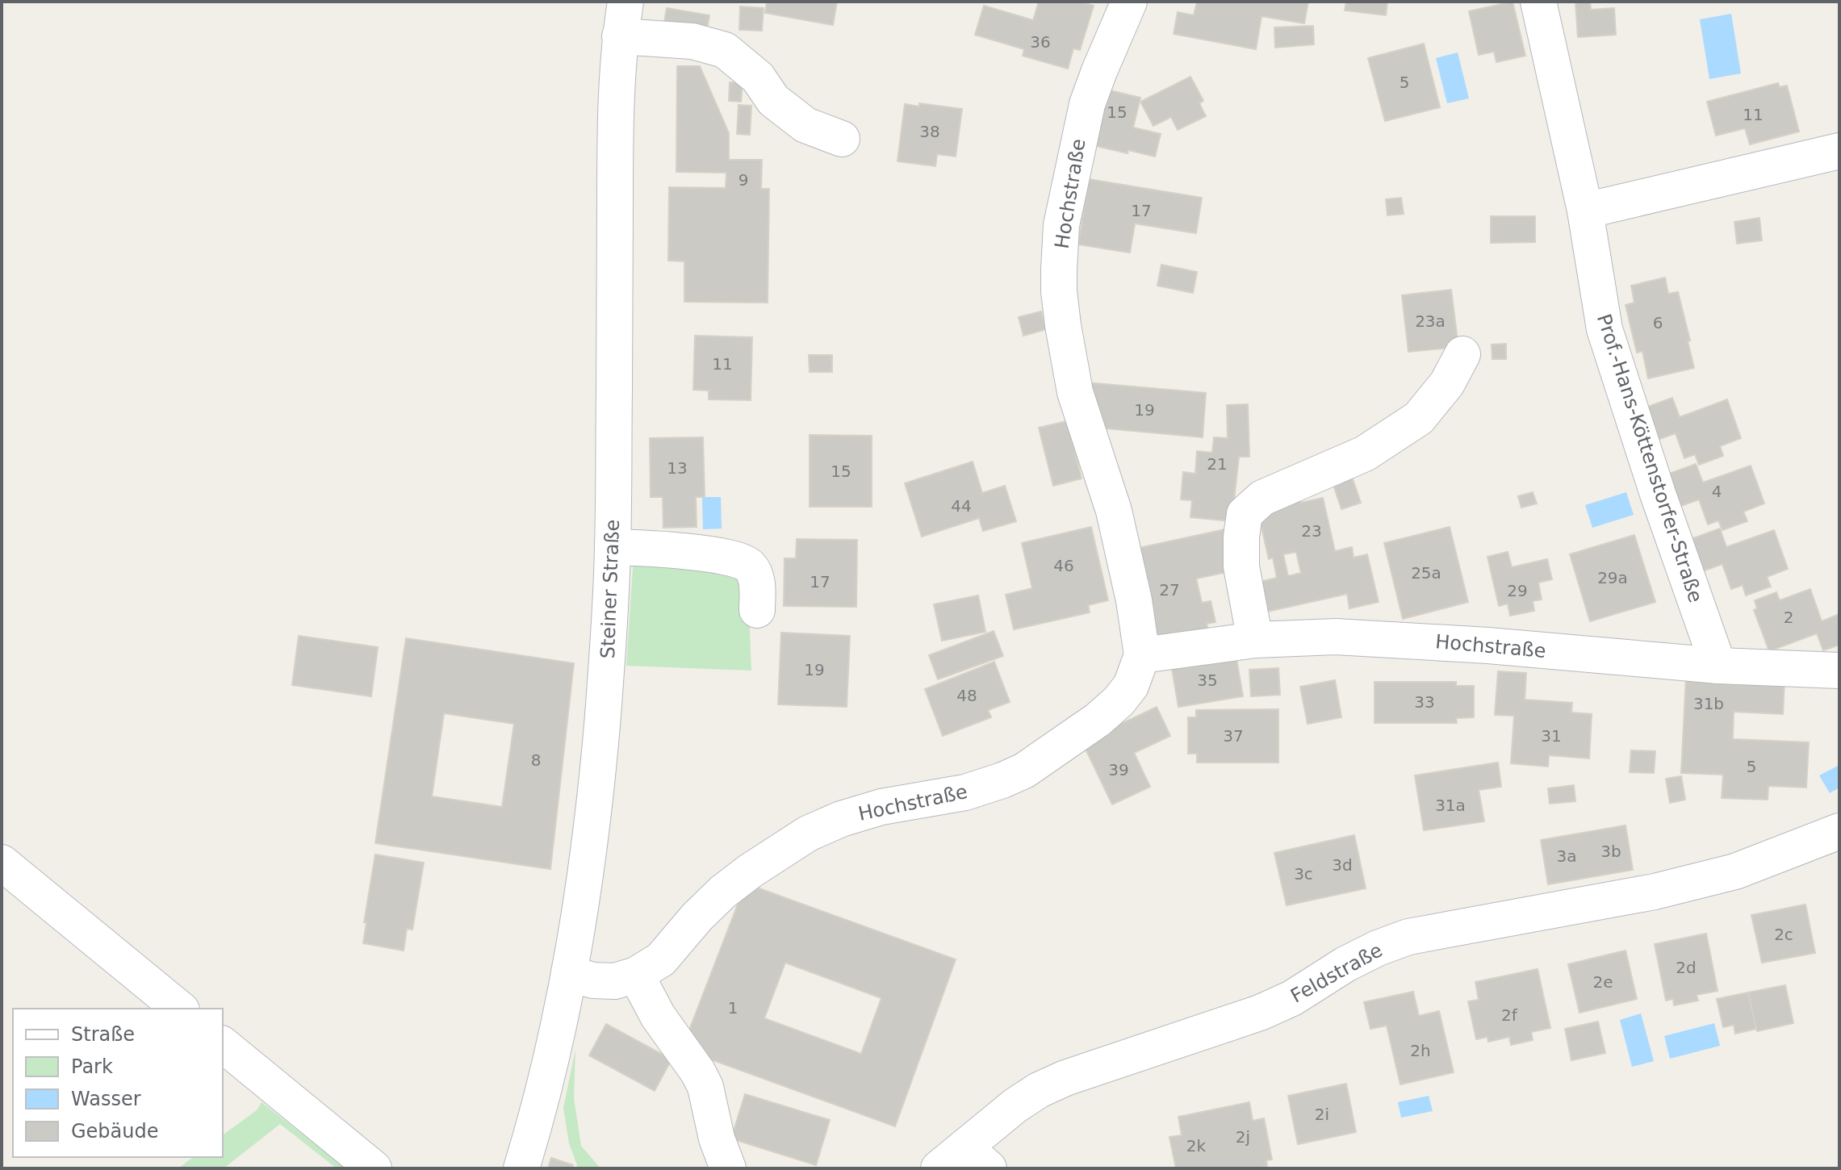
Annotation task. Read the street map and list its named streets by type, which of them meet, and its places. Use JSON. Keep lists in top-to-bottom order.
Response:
{
  "streets": {
    "street": [
      "Hochstraße",
      "Prof.-Hans-Köttenstorfer-Straße",
      "Steiner Straße",
      "Feldstraße"
    ]
  },
  "crossings": [
    ["Hochstraße", "Prof.-Hans-Köttenstorfer-Straße"],
    ["Hochstraße", "Steiner Straße"]
  ],
  "house_numbers": [
    "36",
    "5",
    "15",
    "11",
    "38",
    "9",
    "17",
    "23a",
    "6",
    "11",
    "19",
    "21",
    "13",
    "15",
    "4",
    "44",
    "23",
    "46",
    "25a",
    "29a",
    "17",
    "27",
    "29",
    "2",
    "19",
    "35",
    "48",
    "33",
    "31b",
    "37",
    "31",
    "8",
    "5",
    "39",
    "31a",
    "3b",
    "3a",
    "3d",
    "3c",
    "2c",
    "2d",
    "2e",
    "1",
    "2f",
    "2h",
    "2i",
    "2j",
    "2k"
  ],
  "legend": [
    "Straße",
    "Park",
    "Wasser",
    "Gebäude"
  ]
}
